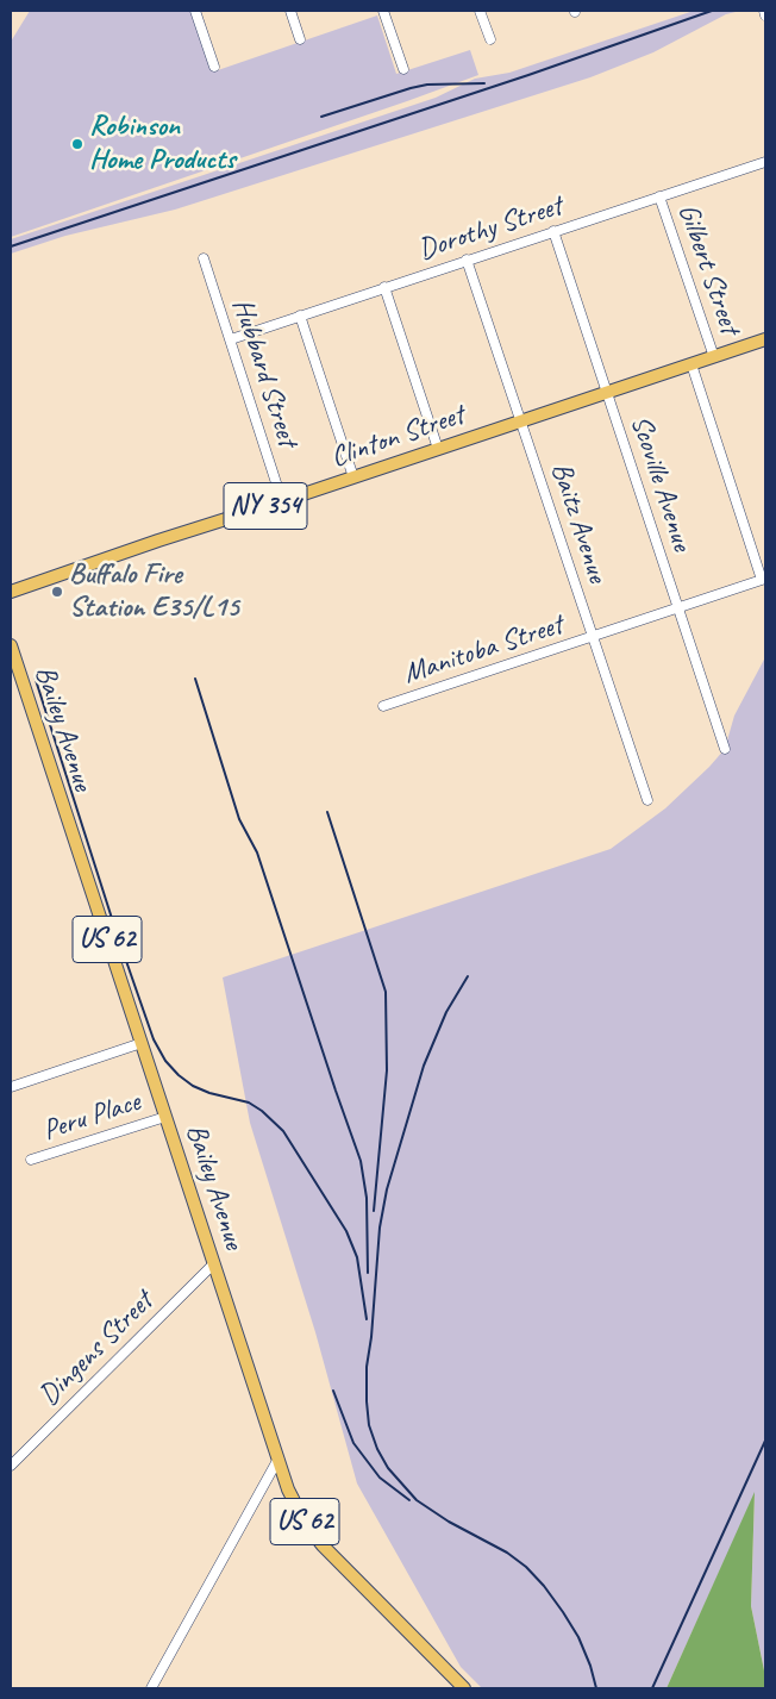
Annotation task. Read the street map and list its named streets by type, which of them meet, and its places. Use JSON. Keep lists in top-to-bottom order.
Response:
{
  "streets": {
    "main road": [
      "Clinton Street",
      "NY 354",
      "Bailey Avenue",
      "US 62"
    ],
    "street": [
      "Dorothy Street",
      "Gilbert Street",
      "Hubbard Street",
      "Scoville Avenue",
      "Baitz Avenue",
      "Manitoba Street",
      "Peru Place",
      "Dingens Street"
    ]
  },
  "crossings": [
    ["Dorothy Street", "Gilbert Street"],
    ["Dorothy Street", "Hubbard Street"],
    ["Dorothy Street", "Scoville Avenue"],
    ["Dorothy Street", "Baitz Avenue"],
    ["Gilbert Street", "Clinton Street"],
    ["Gilbert Street", "Manitoba Street"],
    ["Hubbard Street", "Clinton Street"],
    ["Clinton Street", "Scoville Avenue"],
    ["Clinton Street", "Baitz Avenue"],
    ["Scoville Avenue", "Manitoba Street"],
    ["Baitz Avenue", "Manitoba Street"],
    ["Bailey Avenue", "Peru Place"],
    ["Bailey Avenue", "Dingens Street"]
  ],
  "places": ["Robinson Home Products", "Buffalo Fire Station E35/L15"]
}
